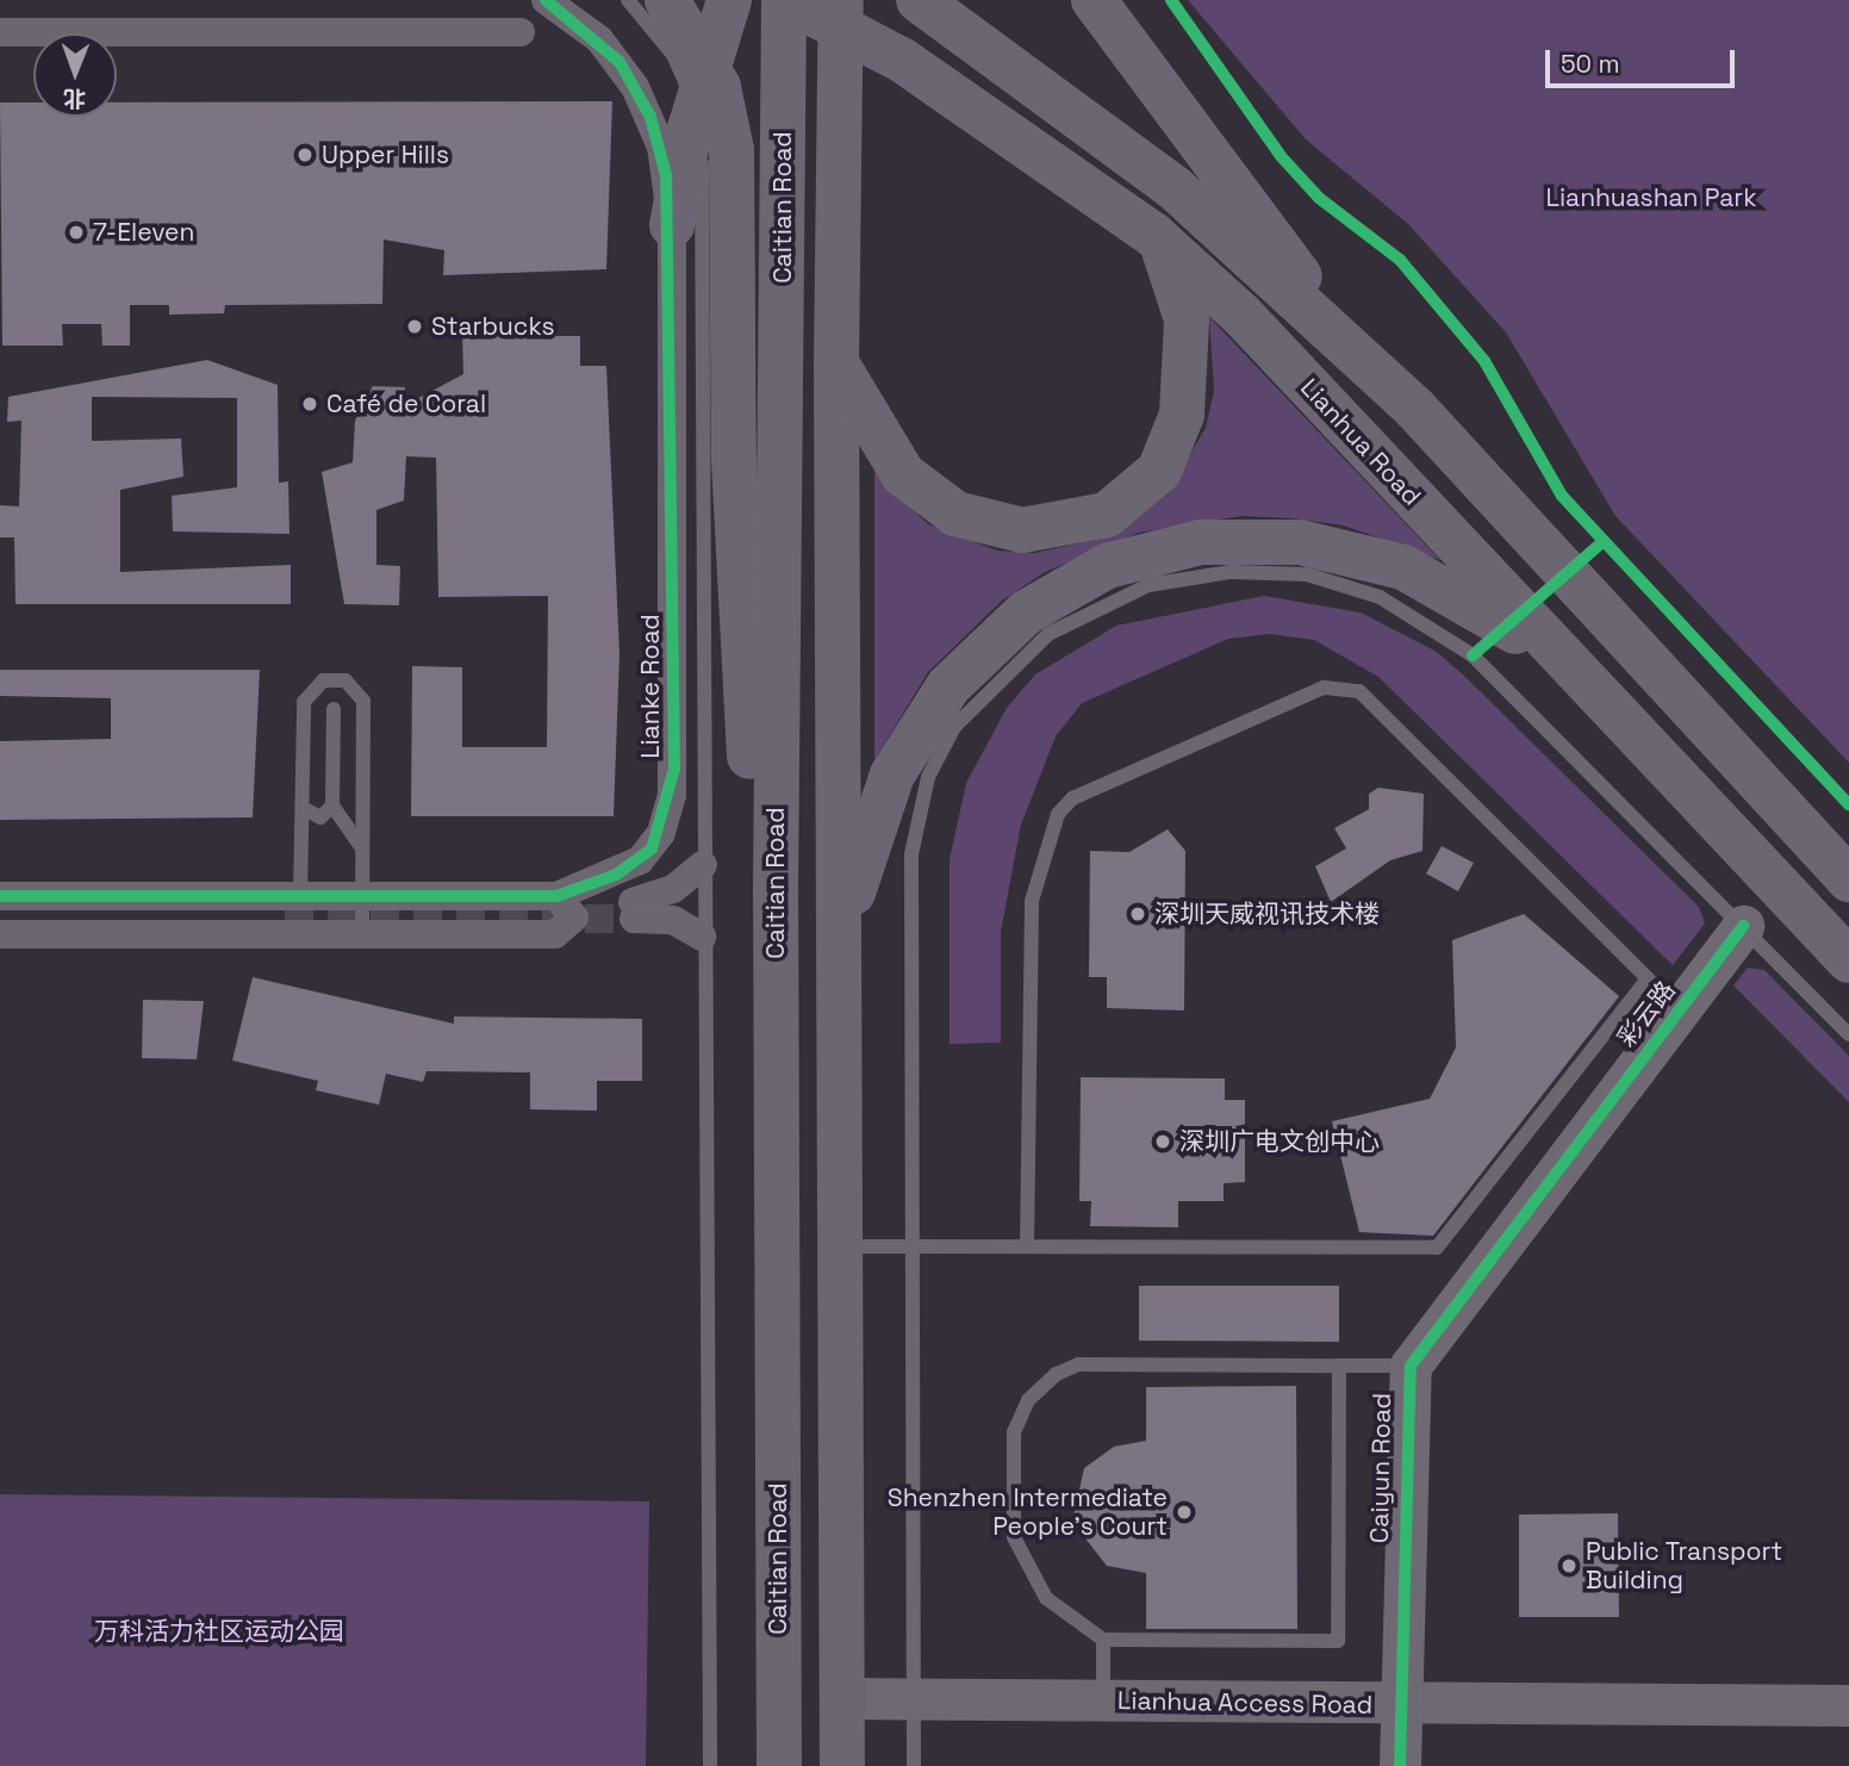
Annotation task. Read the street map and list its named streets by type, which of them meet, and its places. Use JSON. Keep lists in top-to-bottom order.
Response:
{
  "streets": {
    "main road": [
      "Caitian Road",
      "Lianhua Road",
      "彩云路",
      "Caiyun Road",
      "Lianhua Access Road"
    ],
    "street": ["Lianke Road"]
  },
  "crossings": [
    ["Caitian Road", "Lianhua Road"],
    ["彩云路", "Caiyun Road"],
    ["Caiyun Road", "Lianhua Access Road"]
  ],
  "parks": ["Lianhuashan Park", "万科活力社区运动公园"],
  "places": [
    "Upper Hills",
    "7-Eleven",
    "Starbucks",
    "Café de Coral",
    "深圳天威视讯技术楼",
    "深圳广电文创中心",
    "Shenzhen Intermediate People's Court",
    "Public Transport Building"
  ],
  "scale_bar": "50 m",
  "north": "bottom"
}
